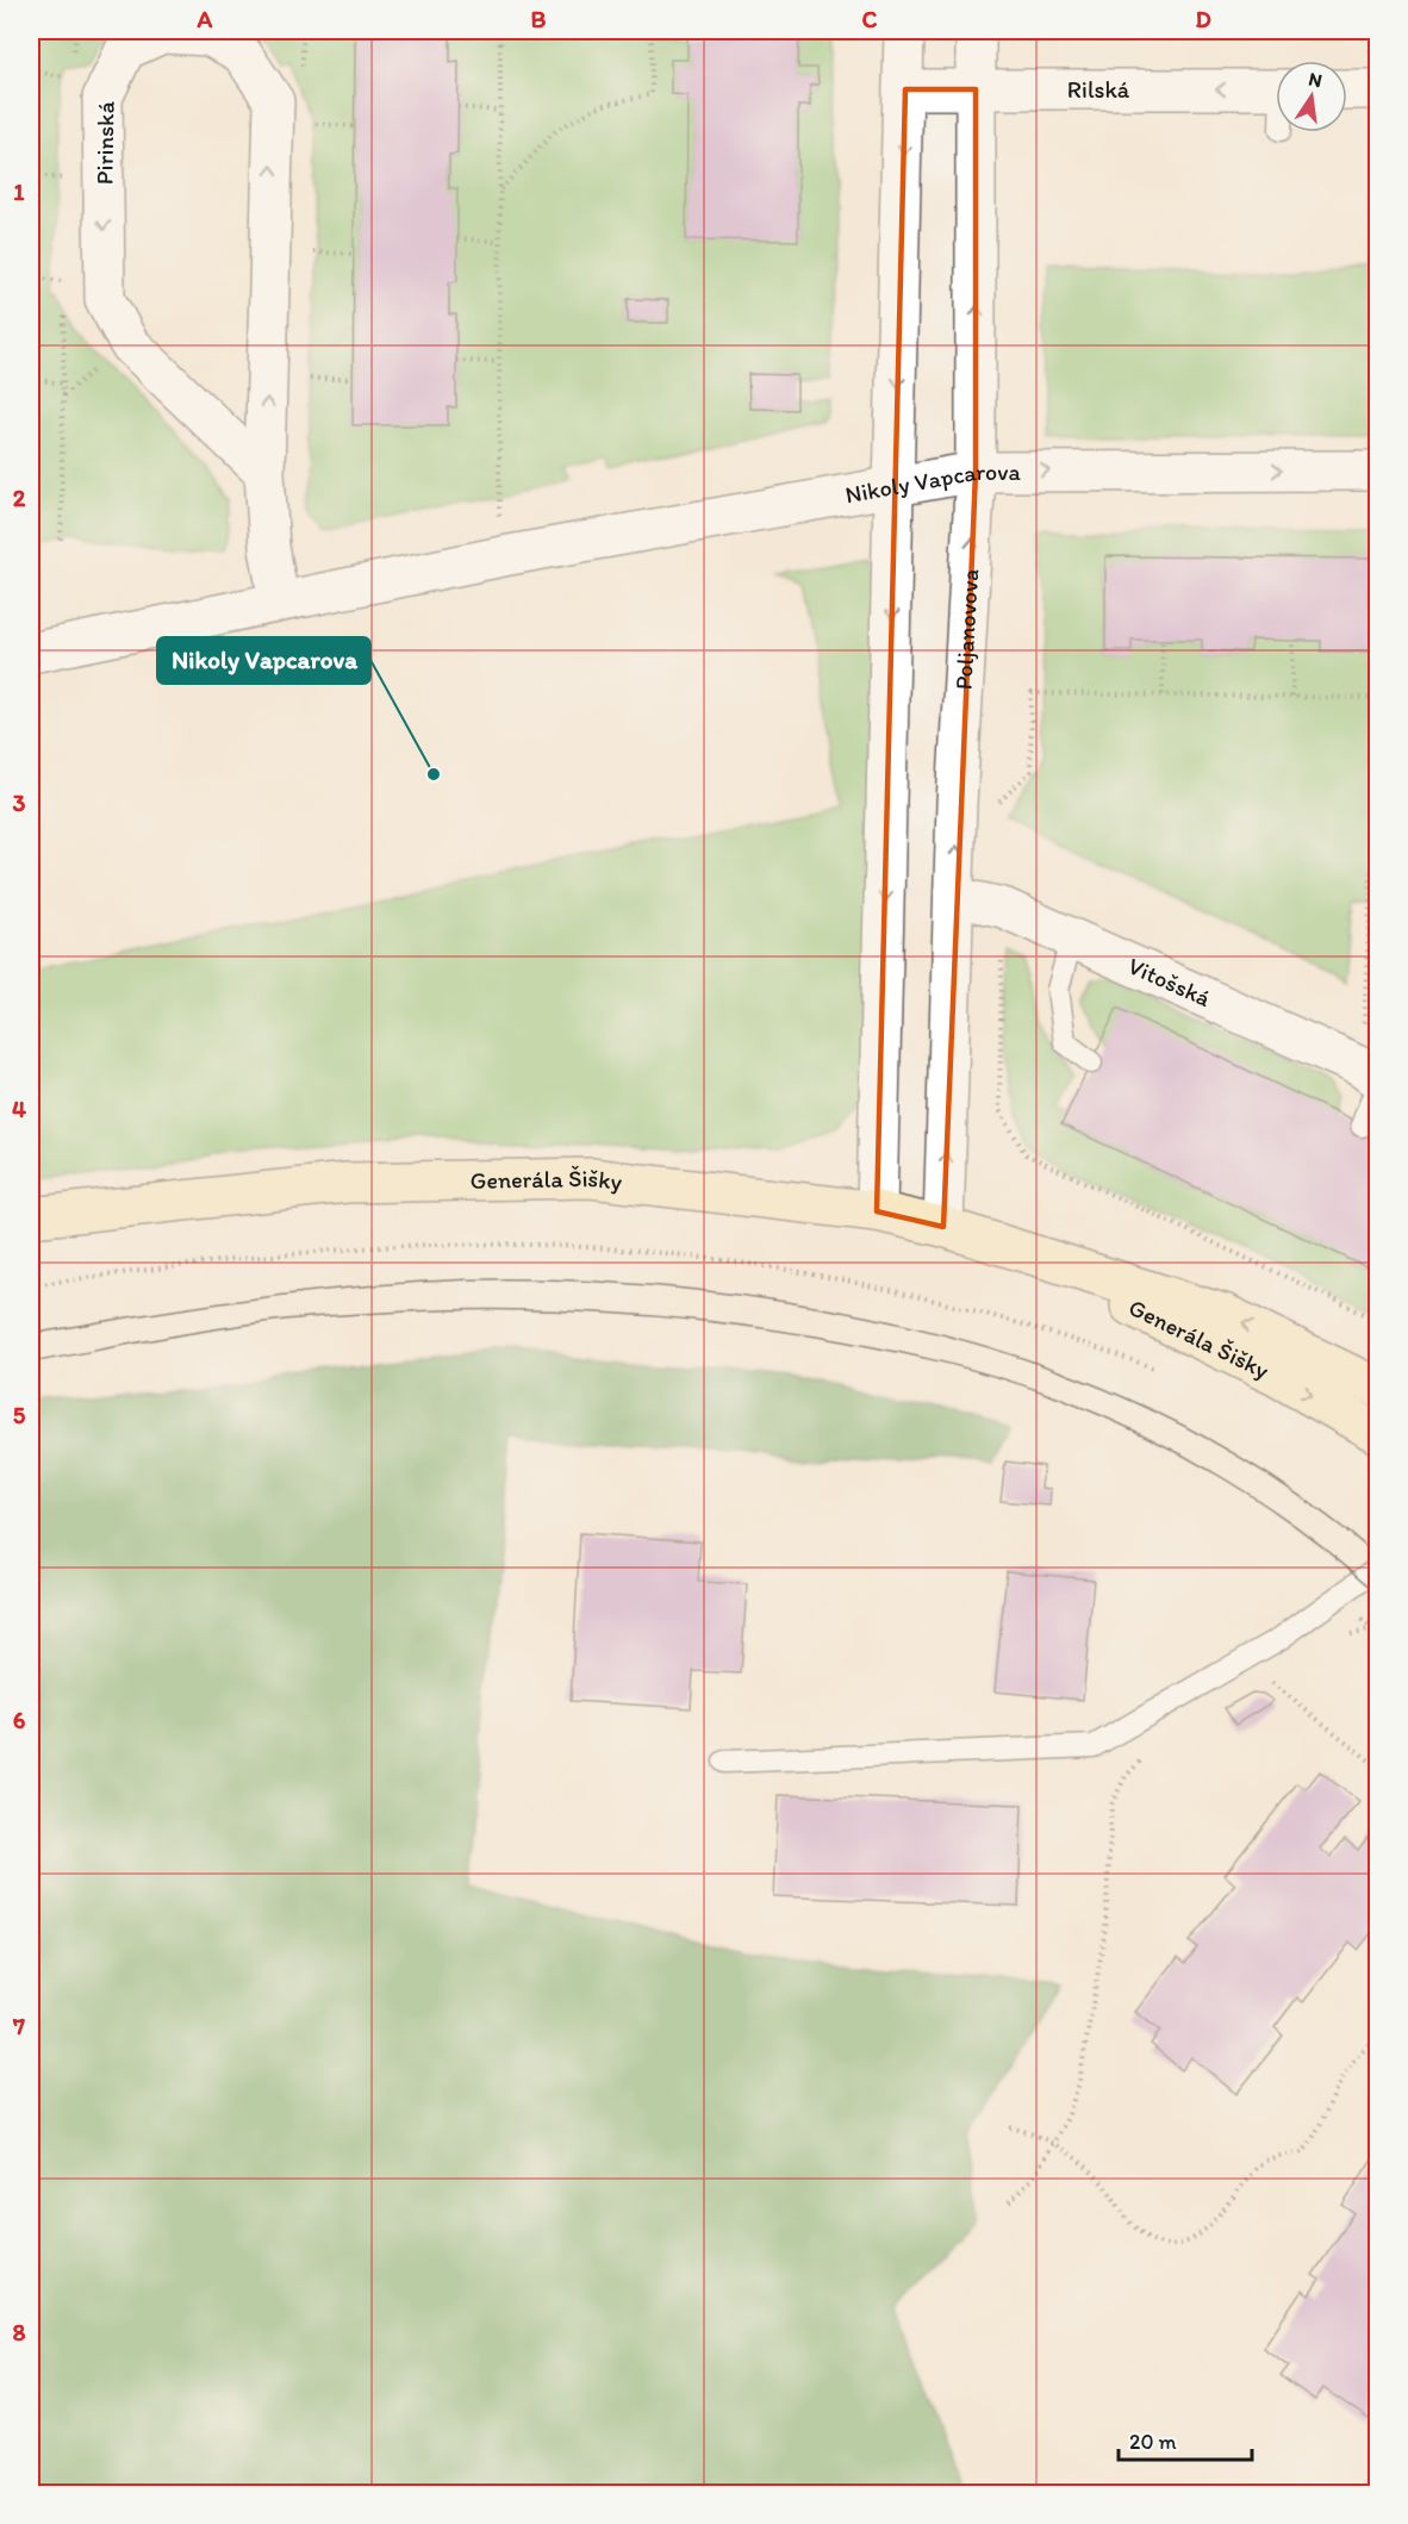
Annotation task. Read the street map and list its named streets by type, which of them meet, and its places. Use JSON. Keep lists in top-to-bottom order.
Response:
{
  "streets": {
    "main road": ["Generála Šišky"],
    "street": [
      "Rilská",
      "Pirinská",
      "Nikoly Vapcarova",
      "Poljanovova",
      "Vitošská"
    ]
  },
  "crossings": [
    ["Rilská", "Poljanovova"],
    ["Pirinská", "Nikoly Vapcarova"],
    ["Nikoly Vapcarova", "Poljanovova"],
    ["Poljanovova", "Vitošská"],
    ["Poljanovova", "Generála Šišky"]
  ],
  "one_way": ["Rilská"],
  "places": ["Nikoly Vapcarova"],
  "scale_bar": "20 m",
  "north": "top",
  "grid": {
    "columns": [
      "A",
      "B",
      "C",
      "D"
    ],
    "rows": [
      "1",
      "2",
      "3",
      "4",
      "5",
      "6",
      "7",
      "8"
    ]
  }
}
